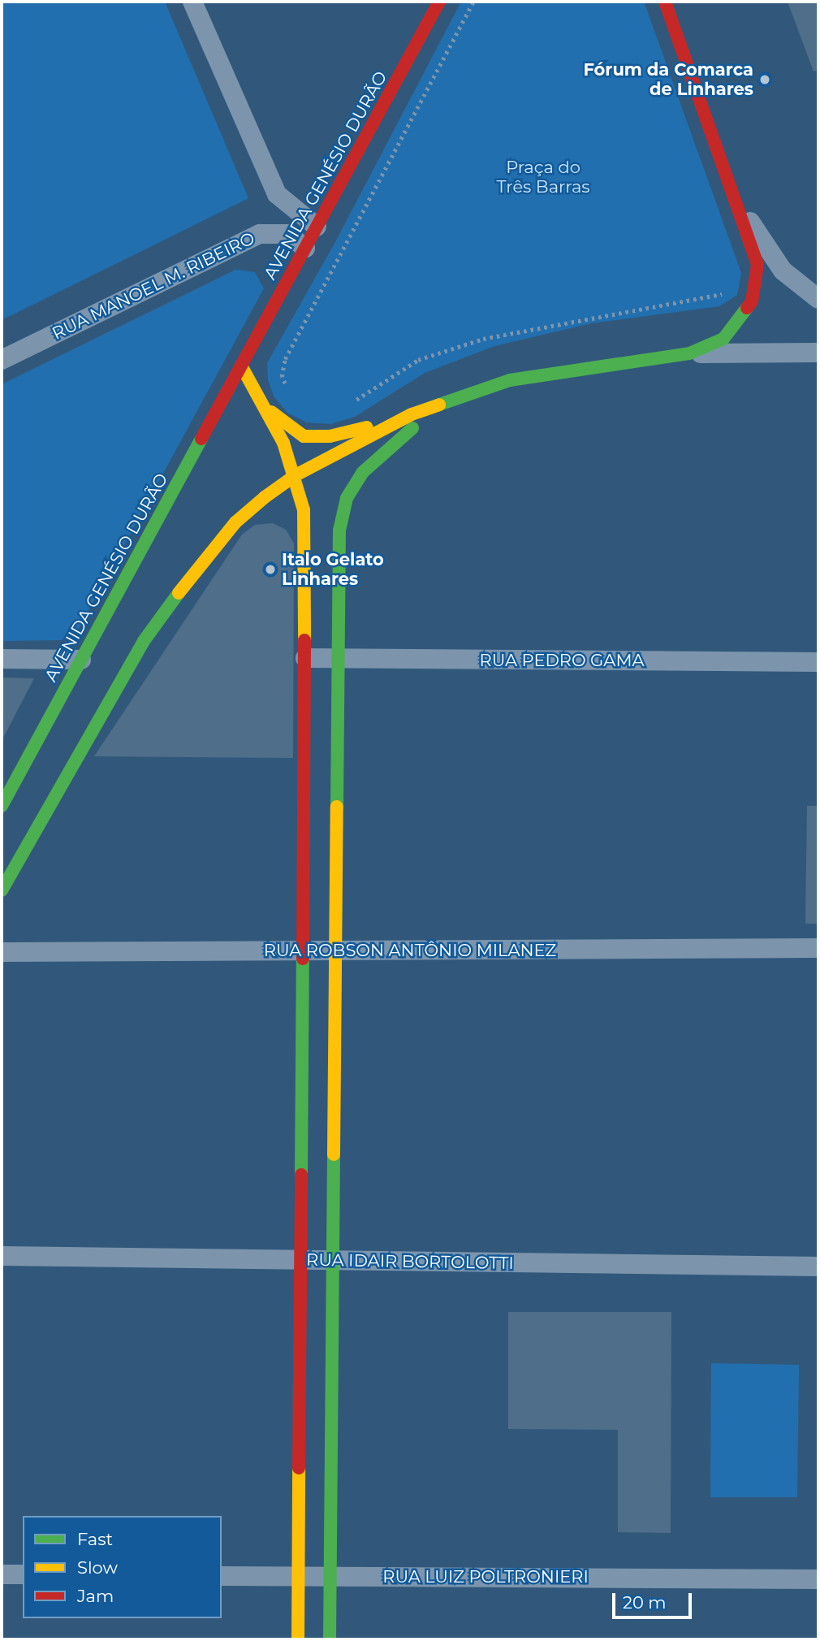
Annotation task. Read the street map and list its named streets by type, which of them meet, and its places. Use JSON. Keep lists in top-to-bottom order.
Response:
{
  "streets": {
    "main road": ["AVENIDA GENÉSIO DURÃO"],
    "street": [
      "RUA MANOEL M. RIBEIRO",
      "RUA PEDRO GAMA",
      "RUA ROBSON ANTÔNIO MILANEZ",
      "RUA IDAIR BORTOLOTTI",
      "RUA LUIZ POLTRONIERI"
    ]
  },
  "crossings": [
    ["AVENIDA GENÉSIO DURÃO", "RUA MANOEL M. RIBEIRO"]
  ],
  "parks": ["Praça do Três Barras"],
  "places": ["Fórum da Comarca de Linhares", "Italo Gelato Linhares"],
  "legend": ["Fast", "Slow", "Jam"],
  "scale_bar": "20 m"
}
